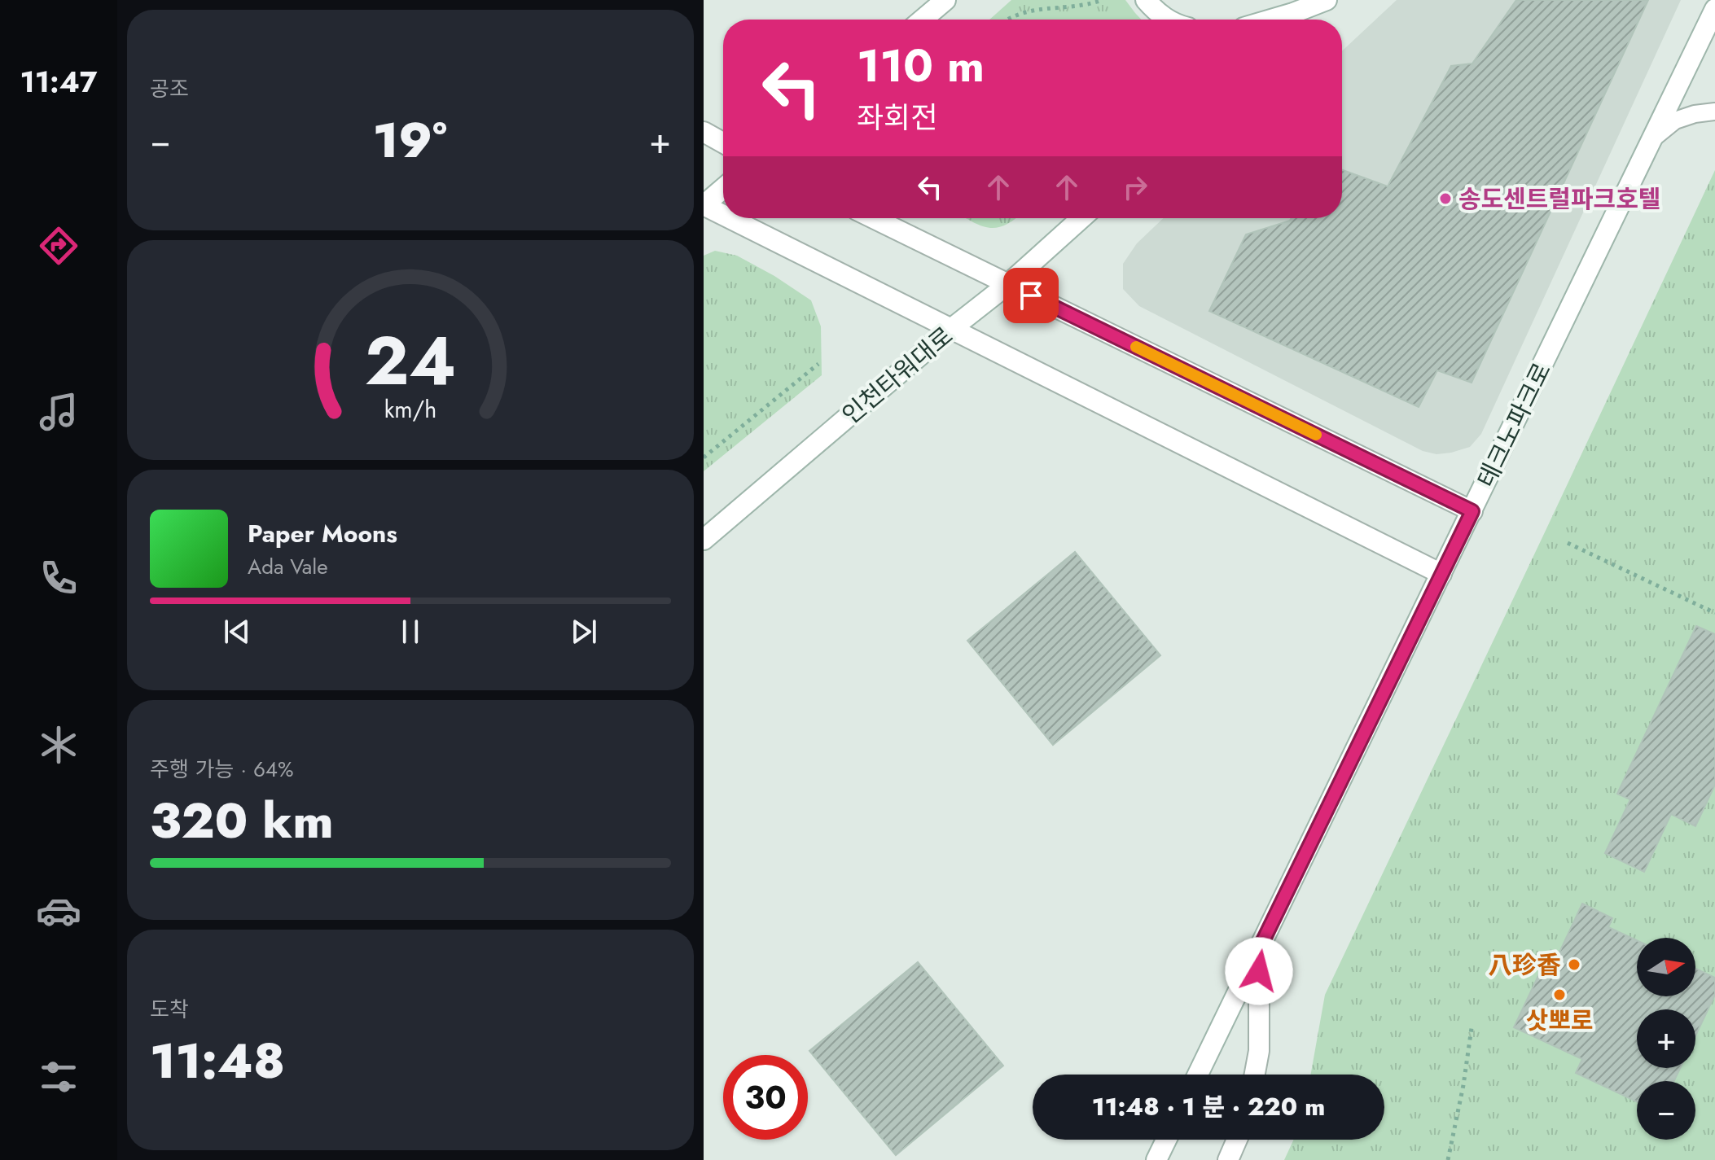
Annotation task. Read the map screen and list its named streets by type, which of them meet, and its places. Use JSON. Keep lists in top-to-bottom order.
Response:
{
  "streets": {
    "street": ["인천타워대로", "테크노파크로"]
  },
  "places": ["송도센트럴파크호텔", "八珍香", "삿뽀로"],
  "north": "right",
  "page": {
    "tabs": "11:47",
    "tile": [
      "공조",
      ["주행 가능 · 64%", "320 km"],
      ["도착", "11:48"]
    ],
    "turn": ["110 m", "좌회전"],
    "heat": ["−", "19°", "+"],
    "song": ["Paper Moons", "Ada Vale"],
    "map_buttons": ["+", "−"],
    "limit": "30",
    "trip": "11:48 · 1 분 · 220 m",
    "gauge": ["24", "km/h"]
  }
}
